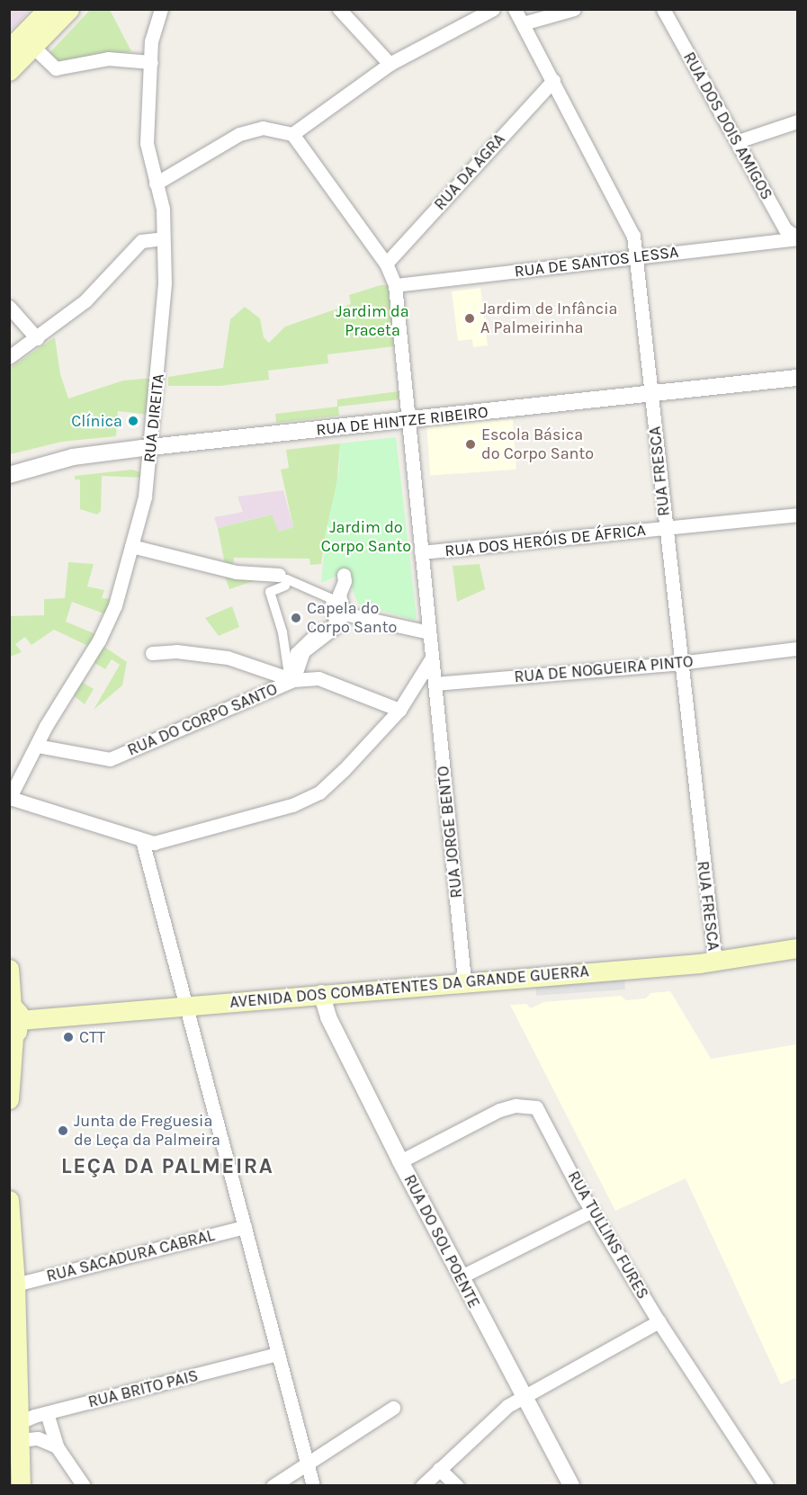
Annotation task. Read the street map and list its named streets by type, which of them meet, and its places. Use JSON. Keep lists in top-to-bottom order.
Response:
{
  "streets": {
    "main road": ["AVENIDA DOS COMBATENTES DA GRANDE GUERRA"],
    "street": [
      "RUA DOS DOIS AMIGOS",
      "RUA DA AGRA",
      "RUA DE SANTOS LESSA",
      "RUA DIREITA",
      "RUA DE HINTZE RIBEIRO",
      "RUA FRESCA",
      "RUA DOS HERÓIS DE ÁFRICA",
      "RUA DE NOGUEIRA PINTO",
      "RUA DO CORPO SANTO",
      "RUA JORGE BENTO",
      "RUA TULLINS FURES",
      "RUA DO SOL POENTE",
      "RUA SACADURA CABRAL",
      "RUA BRITO PAIS"
    ]
  },
  "crossings": [
    ["RUA DOS DOIS AMIGOS", "RUA DE SANTOS LESSA"],
    ["RUA DA AGRA", "RUA FRESCA"],
    ["RUA DE SANTOS LESSA", "RUA FRESCA"],
    ["RUA DIREITA", "RUA DE HINTZE RIBEIRO"],
    ["RUA DIREITA", "RUA DO CORPO SANTO"],
    ["RUA DE HINTZE RIBEIRO", "RUA FRESCA"],
    ["RUA FRESCA", "RUA DOS HERÓIS DE ÁFRICA"],
    ["RUA FRESCA", "RUA DE NOGUEIRA PINTO"],
    ["RUA FRESCA", "AVENIDA DOS COMBATENTES DA GRANDE GUERRA"],
    ["RUA DE NOGUEIRA PINTO", "RUA JORGE BENTO"],
    ["RUA JORGE BENTO", "AVENIDA DOS COMBATENTES DA GRANDE GUERRA"],
    ["AVENIDA DOS COMBATENTES DA GRANDE GUERRA", "RUA DO SOL POENTE"],
    ["RUA TULLINS FURES", "RUA DO SOL POENTE"]
  ],
  "districts": ["LEÇA DA PALMEIRA"],
  "parks": ["Jardim da Praceta", "Jardim do Corpo Santo"],
  "places": [
    "Jardim de Infância A Palmeirinha",
    "Clínica",
    "Escola Básica do Corpo Santo",
    "Capela do Corpo Santo",
    "CTT",
    "Junta de Freguesia de Leça da Palmeira"
  ]
}
